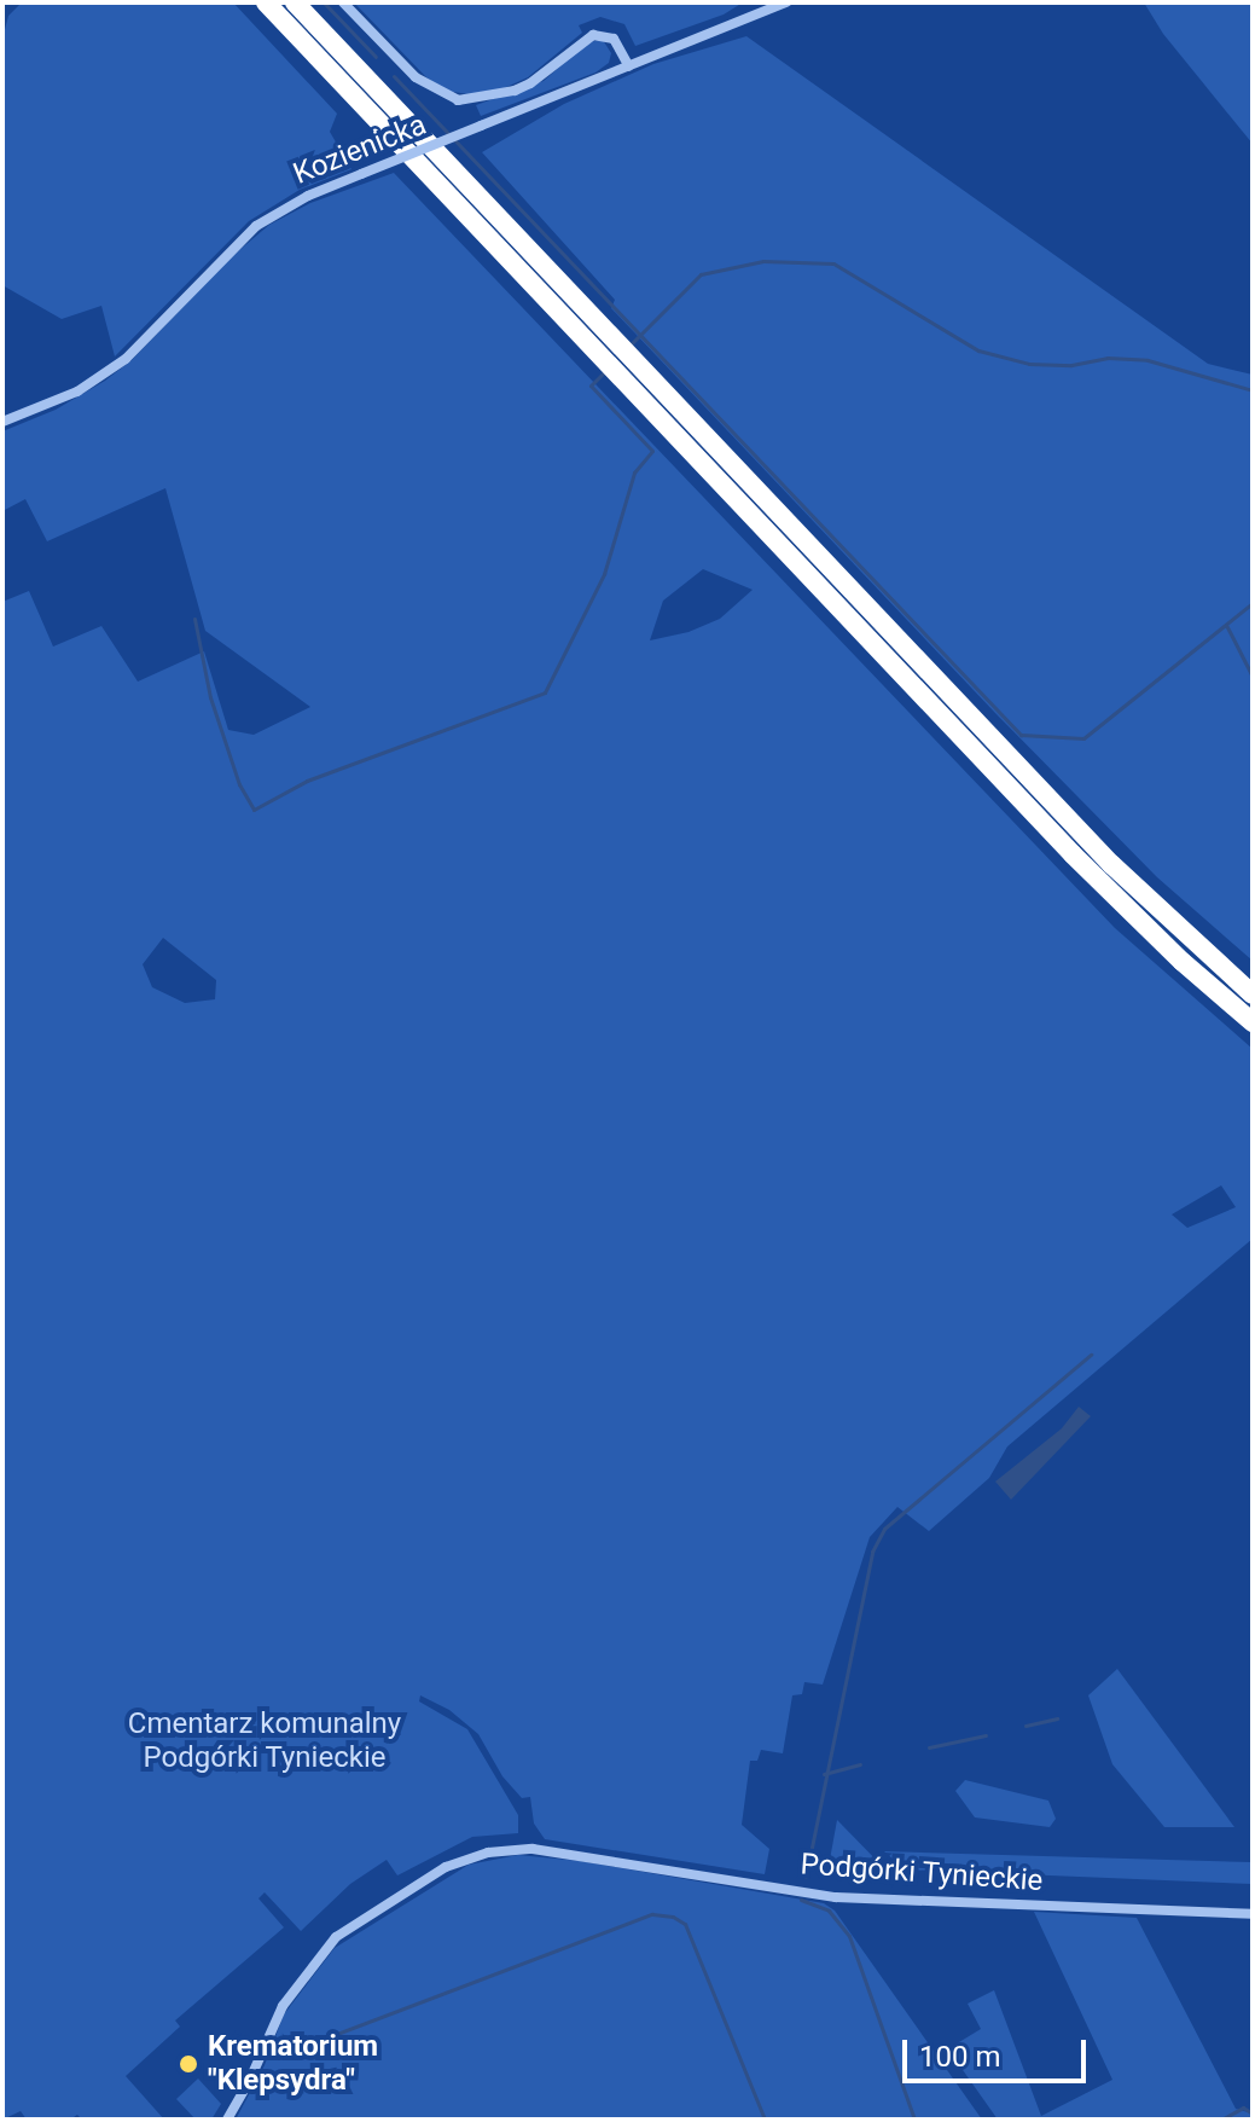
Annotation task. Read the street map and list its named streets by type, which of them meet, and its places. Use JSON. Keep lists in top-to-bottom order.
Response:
{
  "streets": {
    "street": ["Kozienicka", "Podgórki Tynieckie"]
  },
  "parks": ["Cmentarz komunalny Podgórki Tynieckie"],
  "places": ["Krematorium \"Klepsydra\""],
  "scale_bar": "100 m"
}
